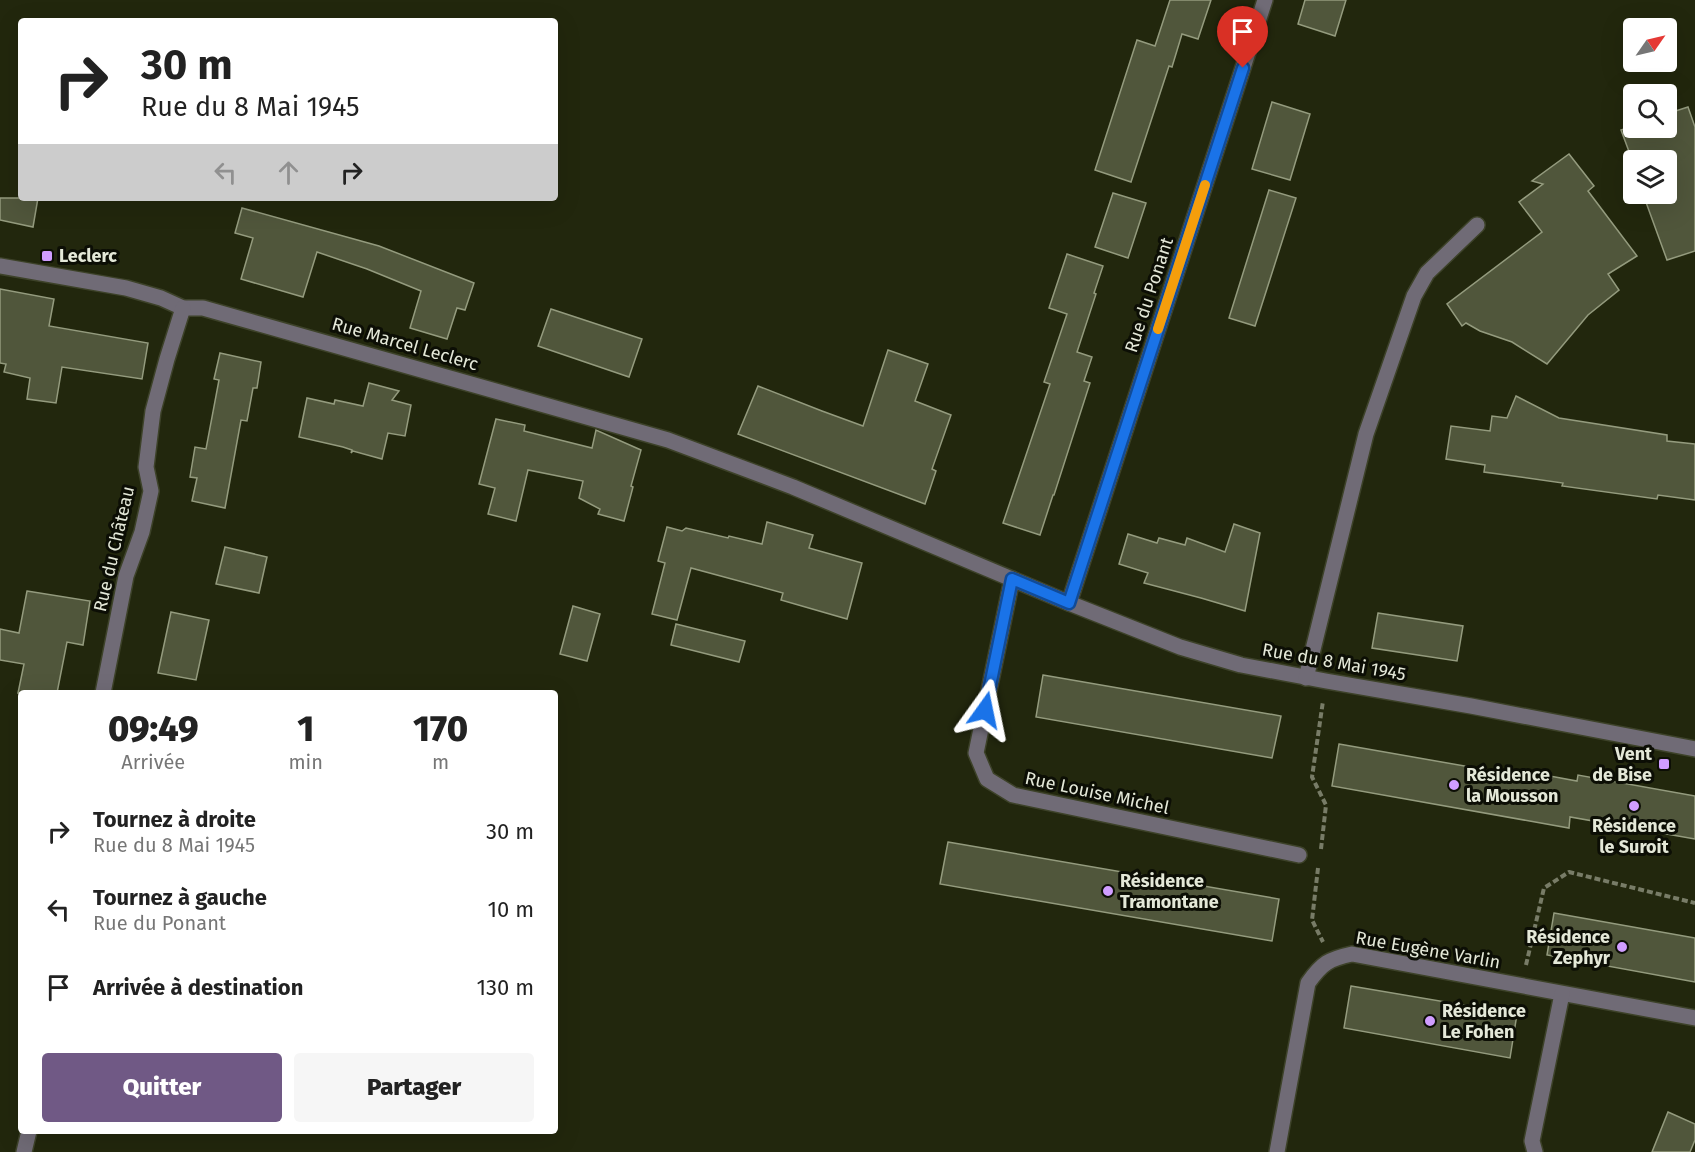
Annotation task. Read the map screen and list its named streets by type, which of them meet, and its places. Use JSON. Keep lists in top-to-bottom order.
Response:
{
  "streets": {
    "street": [
      "Rue du Ponant",
      "Rue Marcel Leclerc",
      "Rue du Château",
      "Rue du 8 Mai 1945",
      "Rue Louise Michel",
      "Rue Eugène Varlin"
    ]
  },
  "crossings": [
    ["Rue du Ponant", "Rue du 8 Mai 1945"],
    ["Rue Marcel Leclerc", "Rue du Château"],
    ["Rue Marcel Leclerc", "Rue du 8 Mai 1945"],
    ["Rue du 8 Mai 1945", "Rue Louise Michel"]
  ],
  "places": {
    "transit": ["Leclerc", "Vent de Bise"],
    "other": [
      "Résidence la Mousson",
      "Résidence le Suroit",
      "Résidence Tramontane",
      "Résidence Zephyr",
      "Résidence Le Fohen"
    ]
  },
  "north": "top right",
  "page": {
    "turn": ["30 m", "Rue du 8 Mai 1945"],
    "eta": [
      "09:49",
      "Arrivée",
      "1",
      "min",
      "170",
      "m"
    ],
    "list": [
      {
        "name": "Tournez à droite",
        "note": "Rue du 8 Mai 1945",
        "value": "30 m"
      },
      {
        "name": "Tournez à gauche",
        "note": "Rue du Ponant",
        "value": "10 m"
      },
      {
        "name": "Arrivée à destination",
        "value": "130 m"
      }
    ],
    "buttons": ["Quitter", "Partager"]
  }
}
